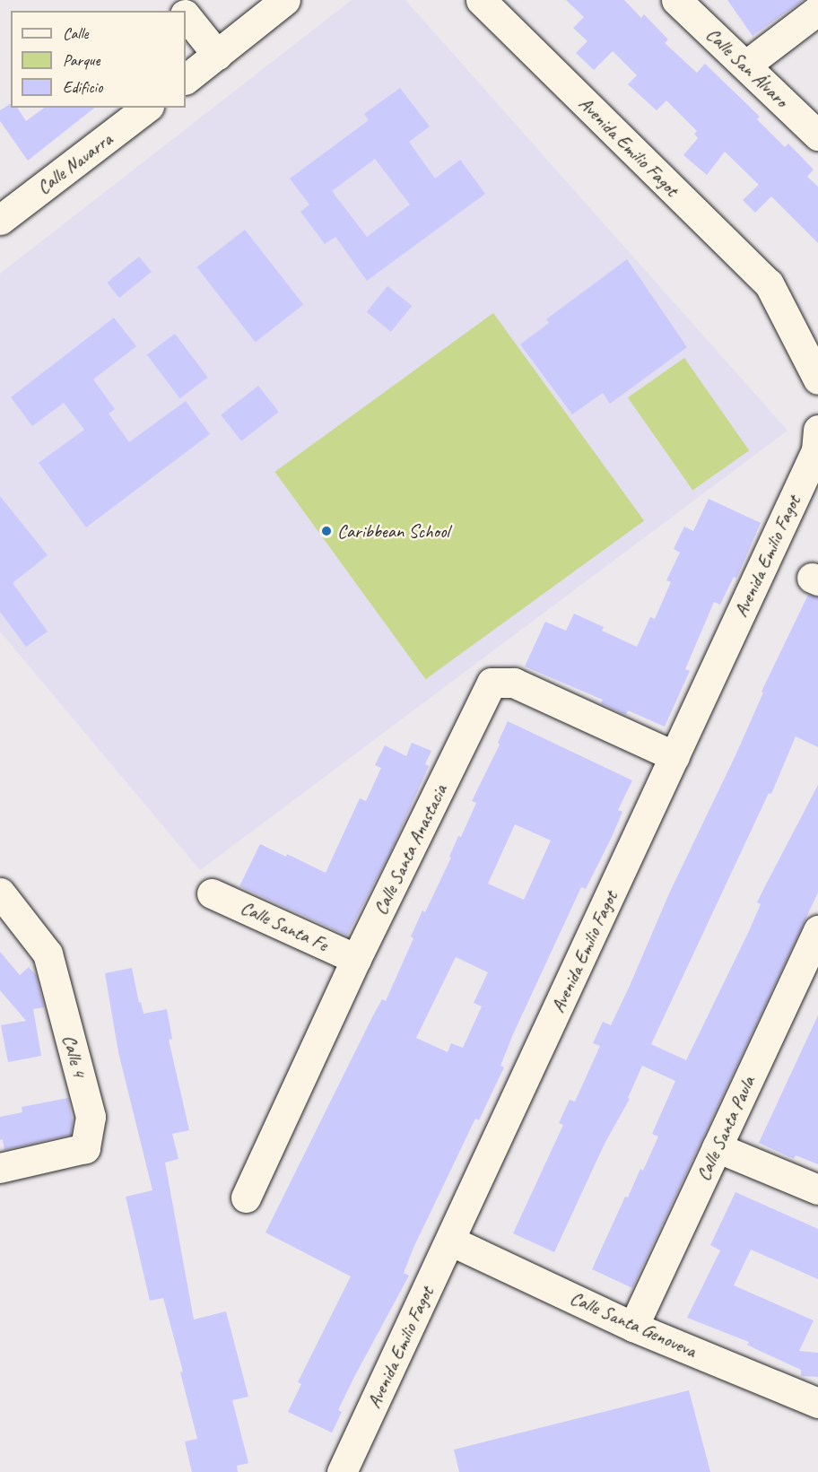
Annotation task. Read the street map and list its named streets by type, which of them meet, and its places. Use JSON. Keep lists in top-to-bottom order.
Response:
{
  "streets": {
    "street": [
      "Calle San Álvaro",
      "Avenida Emilio Fagot",
      "Calle Navarra",
      "Calle Santa Anastacia",
      "Calle Santa Fe",
      "Calle 4",
      "Calle Santa Paula",
      "Calle Santa Genoveva"
    ]
  },
  "crossings": [
    ["Avenida Emilio Fagot", "Calle Santa Anastacia"],
    ["Avenida Emilio Fagot", "Calle Santa Genoveva"],
    ["Calle Santa Anastacia", "Calle Santa Fe"],
    ["Calle Santa Paula", "Calle Santa Genoveva"]
  ],
  "places": ["Caribbean School"],
  "legend": ["Calle", "Parque", "Edificio"]
}
